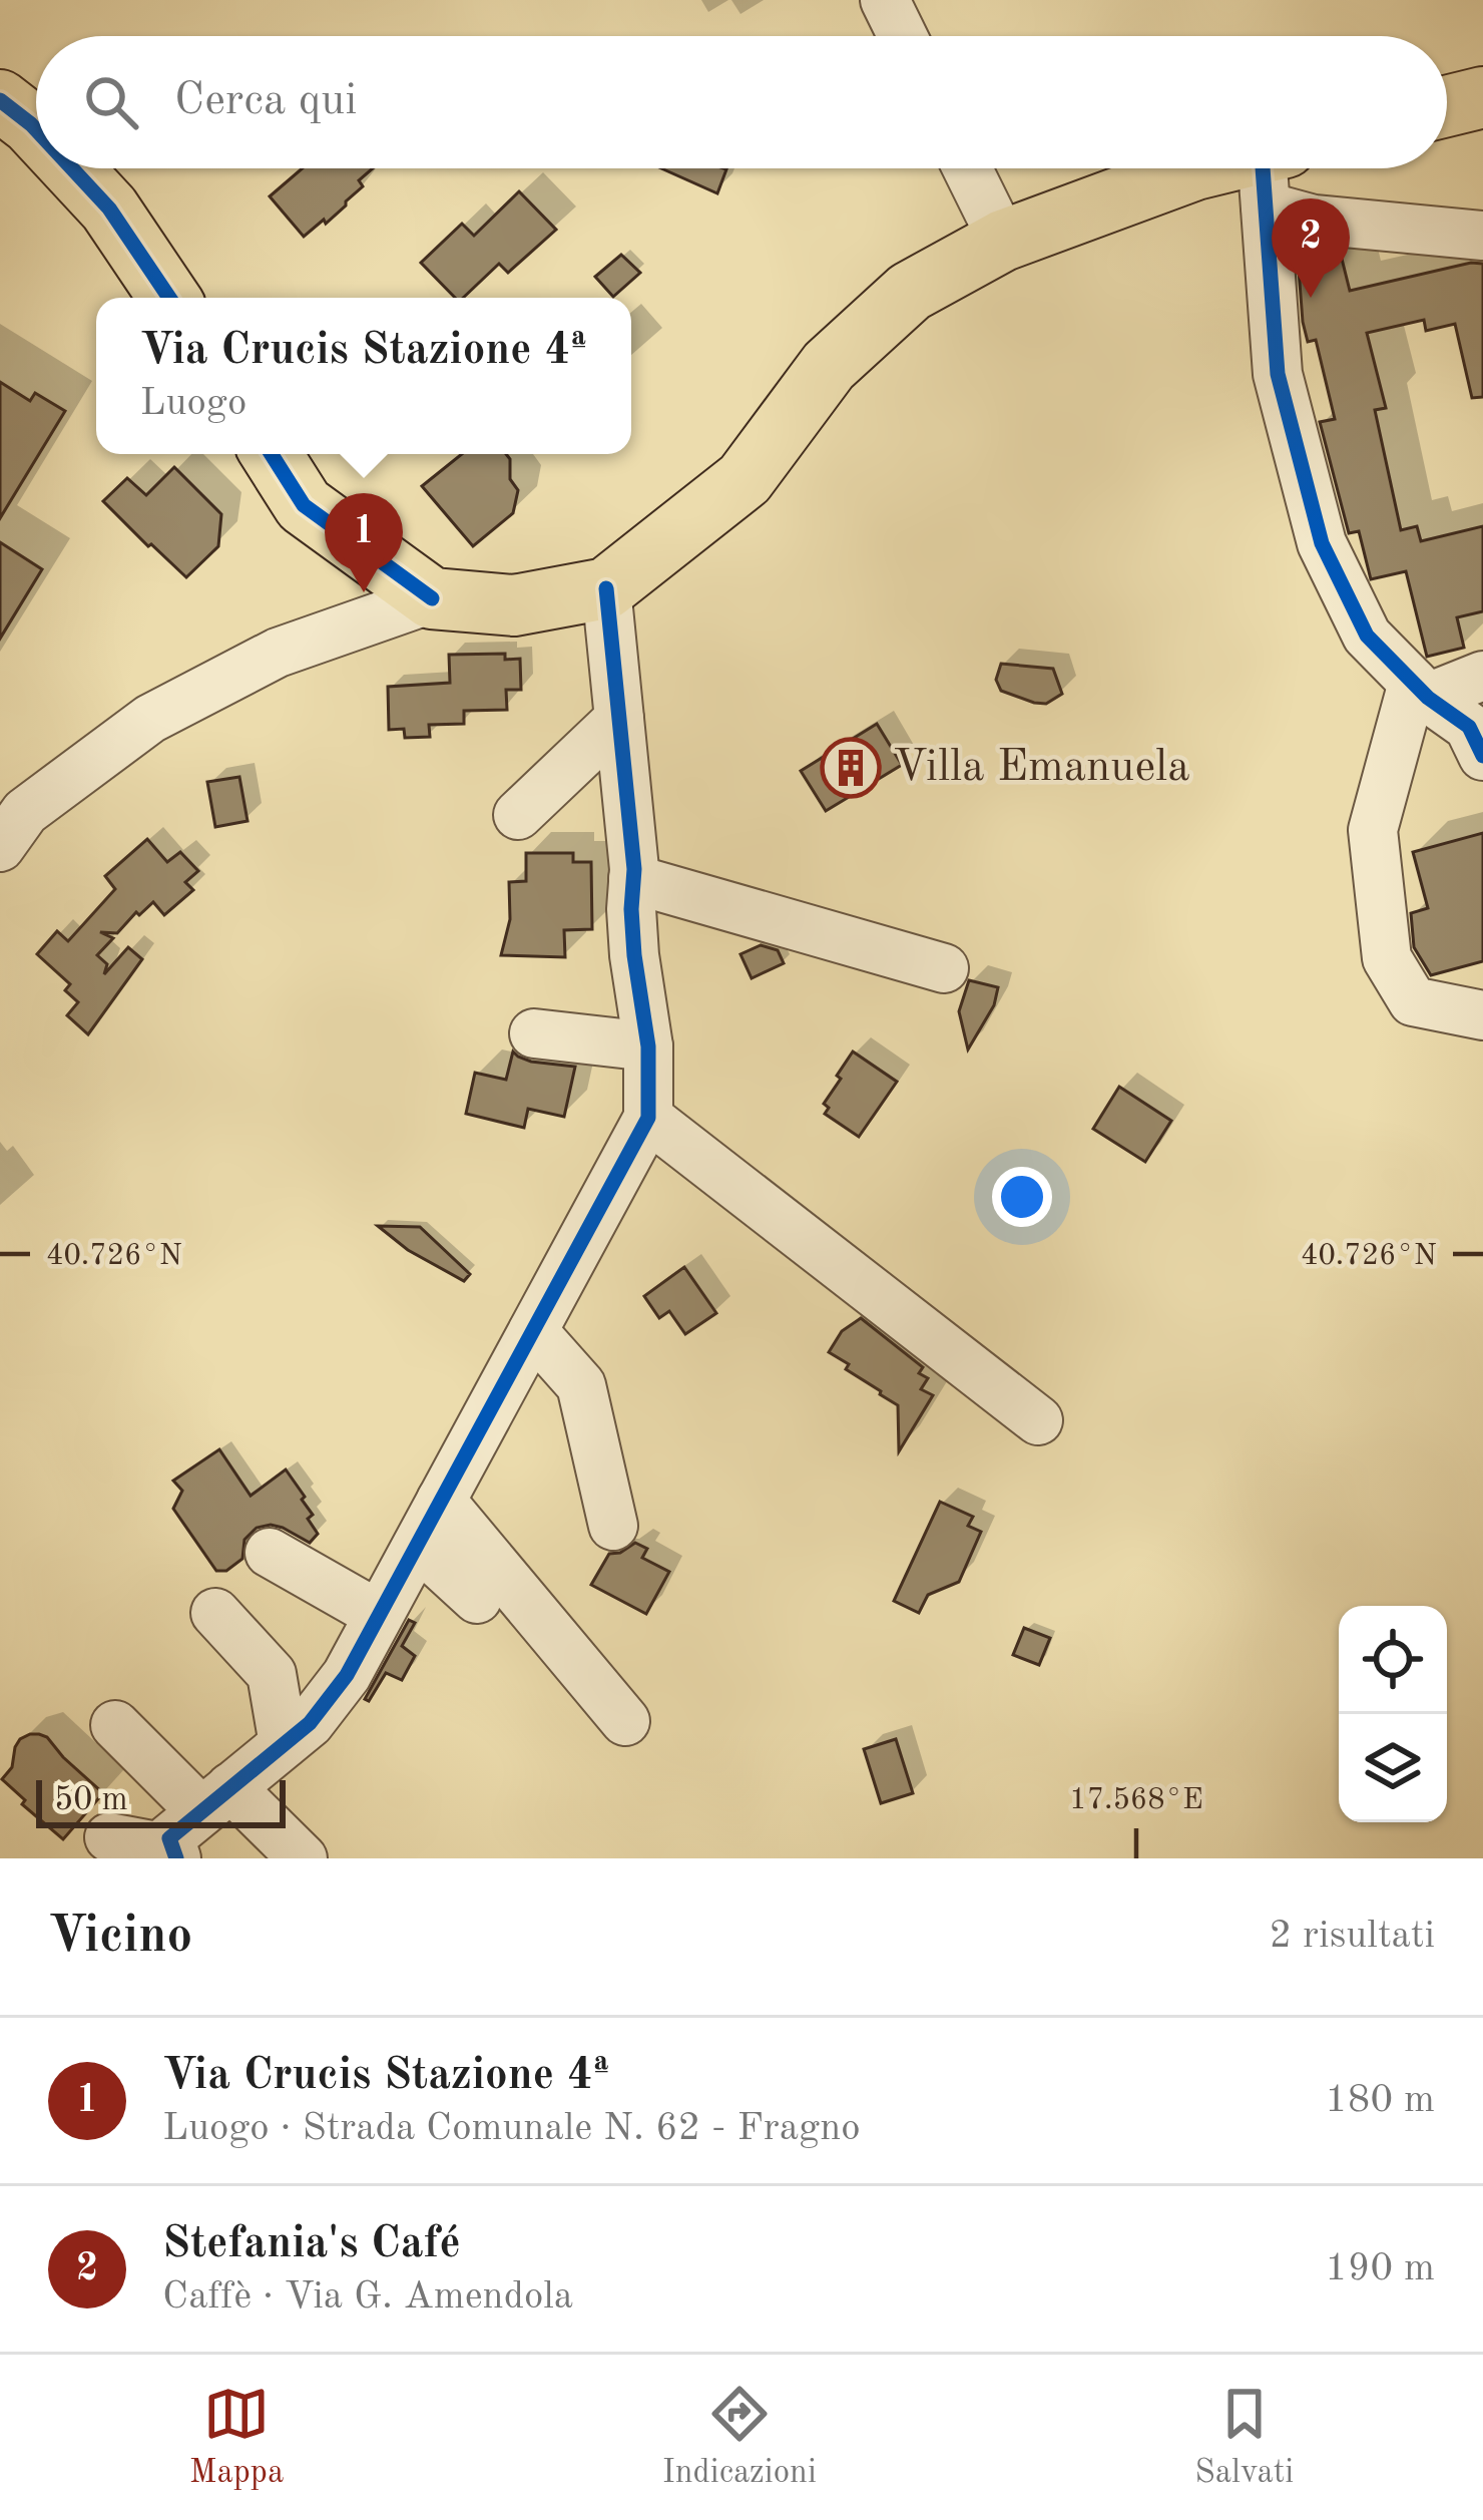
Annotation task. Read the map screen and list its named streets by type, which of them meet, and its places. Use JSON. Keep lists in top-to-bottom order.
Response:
{
  "places": {
    "building": ["Villa Emanuela"]
  },
  "scale_bar": "50 m",
  "page": {
    "search": "Cerca qui",
    "pins": ["2", "1"],
    "popup": ["Via Crucis Stazione 4ª", "Luogo"],
    "scale": "50 m",
    "heading": ["Vicino", "2 risultati"],
    "list": [
      {
        "mark": "1",
        "name": "Via Crucis Stazione 4ª",
        "note": "Luogo · Strada Comunale N. 62 - Fragno",
        "value": "180 m"
      },
      {
        "mark": "2",
        "name": "Stefania's Café",
        "note": "Caffè · Via G. Amendola",
        "value": "190 m"
      }
    ],
    "nav": ["Mappa", "Indicazioni", "Salvati"]
  },
  "coordinates": ["40.726°N", "17.568°E"]
}
